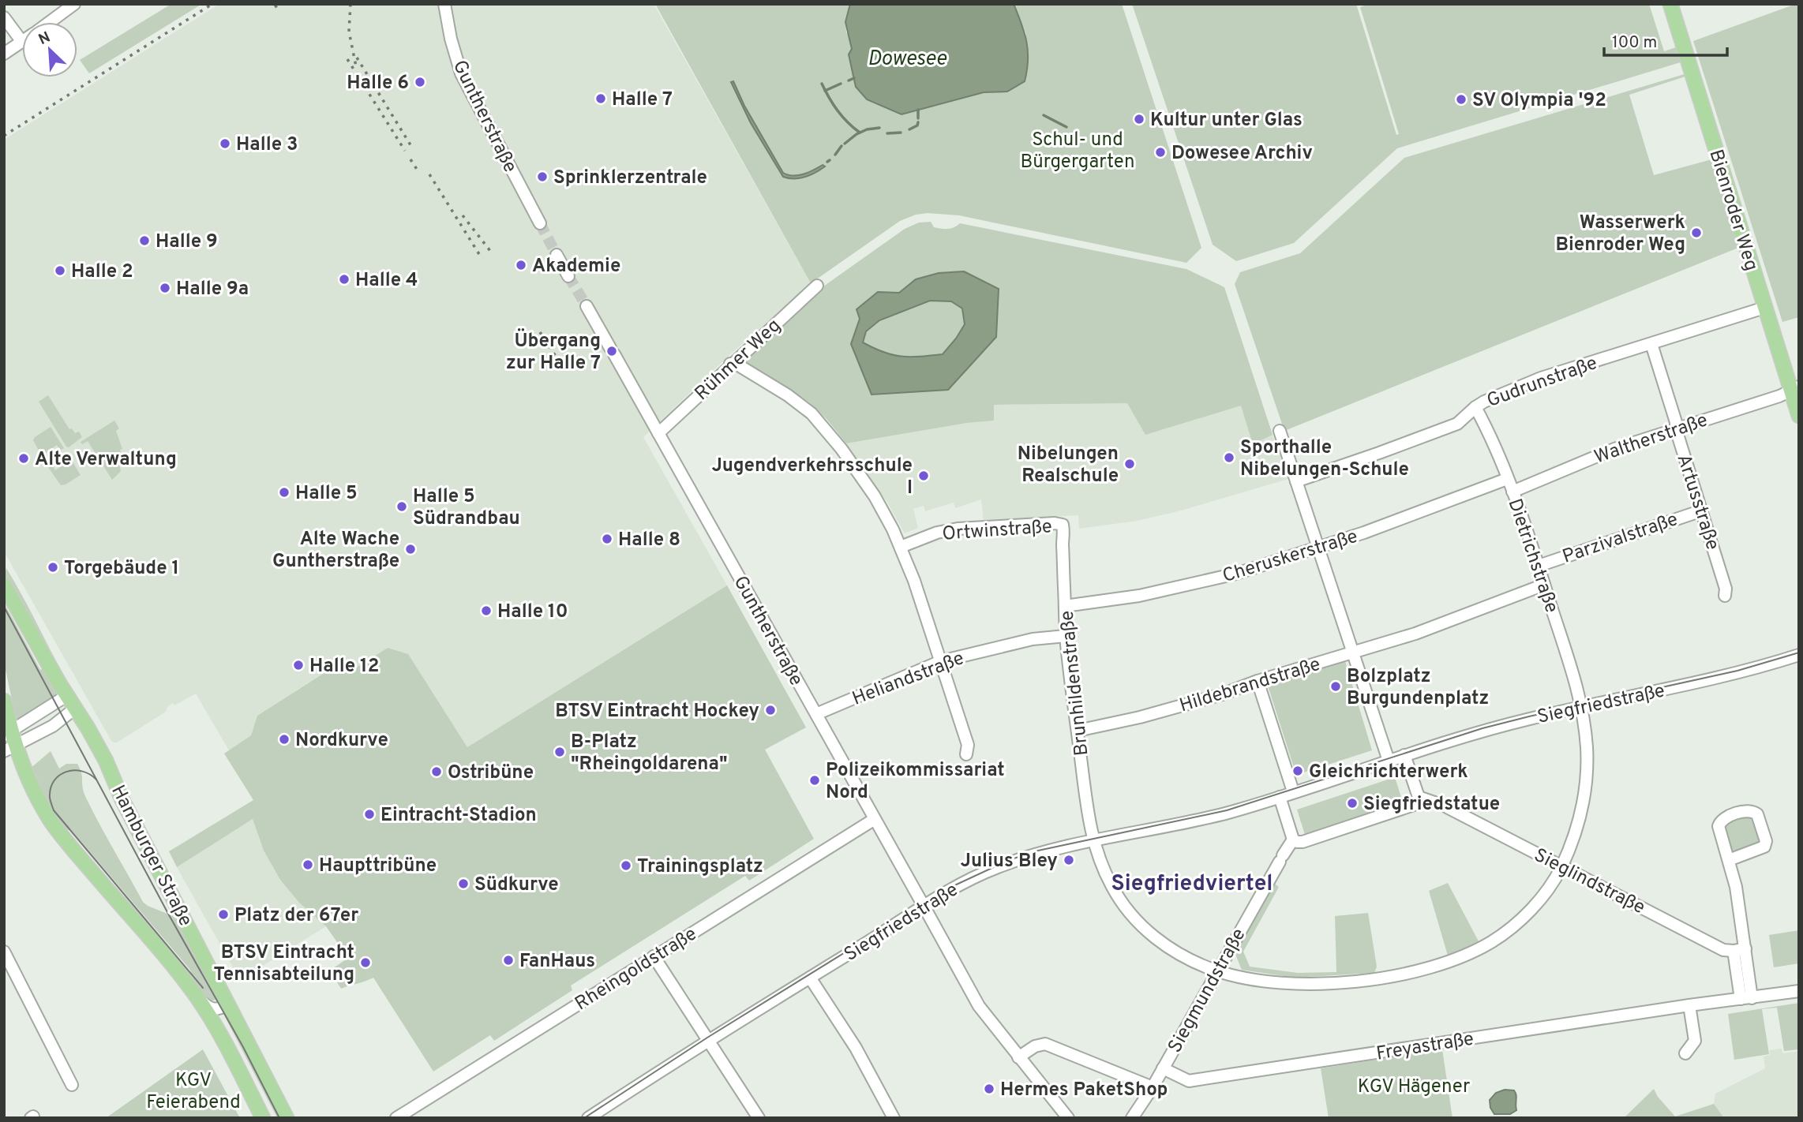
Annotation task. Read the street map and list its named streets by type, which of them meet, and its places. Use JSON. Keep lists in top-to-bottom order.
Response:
{
  "streets": {
    "main road": ["Bienroder Weg", "Hamburger Straße"],
    "street": [
      "Guntherstraße",
      "Rühmer Weg",
      "Gudrunstraße",
      "Waltherstraße",
      "Artusstraße",
      "Ortwinstraße",
      "Parzivalstraße",
      "Cheruskerstraße",
      "Dietrichstraße",
      "Heliandstraße",
      "Brunhildenstraße",
      "Hildebrandstraße",
      "Siegfriedstraße",
      "Sieglindstraße",
      "Rheingoldstraße",
      "Siegmundstraße",
      "Freyastraße"
    ]
  },
  "crossings": [
    ["Guntherstraße", "Rühmer Weg"],
    ["Guntherstraße", "Heliandstraße"],
    ["Guntherstraße", "Siegfriedstraße"],
    ["Guntherstraße", "Rheingoldstraße"],
    ["Bienroder Weg", "Gudrunstraße"],
    ["Bienroder Weg", "Waltherstraße"],
    ["Gudrunstraße", "Artusstraße"],
    ["Gudrunstraße", "Dietrichstraße"],
    ["Waltherstraße", "Artusstraße"],
    ["Waltherstraße", "Dietrichstraße"],
    ["Artusstraße", "Parzivalstraße"],
    ["Ortwinstraße", "Brunhildenstraße"],
    ["Parzivalstraße", "Dietrichstraße"],
    ["Cheruskerstraße", "Dietrichstraße"],
    ["Cheruskerstraße", "Brunhildenstraße"],
    ["Dietrichstraße", "Brunhildenstraße"],
    ["Dietrichstraße", "Hildebrandstraße"],
    ["Dietrichstraße", "Siegfriedstraße"],
    ["Dietrichstraße", "Sieglindstraße"],
    ["Dietrichstraße", "Siegmundstraße"],
    ["Heliandstraße", "Brunhildenstraße"],
    ["Brunhildenstraße", "Hildebrandstraße"],
    ["Brunhildenstraße", "Siegfriedstraße"],
    ["Brunhildenstraße", "Siegmundstraße"],
    ["Siegmundstraße", "Freyastraße"]
  ],
  "districts": ["Siegfriedviertel"],
  "water": ["Dowesee"],
  "parks": ["Schul- und Bürgergarten", "KGV Feierabend", "KGV Hägener"],
  "places": [
    "Halle 6",
    "Halle 7",
    "SV Olympia '92",
    "Kultur unter Glas",
    "Halle 3",
    "Dowesee Archiv",
    "Sprinklerzentrale",
    "Wasserwerk Bienroder Weg",
    "Halle 9",
    "Akademie",
    "Halle 2",
    "Halle 4",
    "Halle 9a",
    "Übergang zur Halle 7",
    "Sporthalle Nibelungen-Schule",
    "Alte Verwaltung",
    "Nibelungen Realschule",
    "Jugendverkehrsschule I",
    "Halle 5",
    "Halle 5 Südrandbau",
    "Halle 8",
    "Alte Wache Guntherstraße",
    "Torgebäude 1",
    "Halle 10",
    "Halle 12",
    "Bolzplatz Burgundenplatz",
    "BTSV Eintracht Hockey",
    "Nordkurve",
    "B-Platz \"Rheingoldarena\"",
    "Gleichrichterwerk",
    "Ostribüne",
    "Polizeikommissariat Nord",
    "Siegfriedstatue",
    "Eintracht-Stadion",
    "Julius Bley",
    "Haupttribüne",
    "Trainingsplatz",
    "Südkurve",
    "Platz der 67er",
    "FanHaus",
    "BTSV Eintracht Tennisabteilung",
    "Hermes PaketShop"
  ],
  "scale_bar": "100 m",
  "north": "top left"
}
